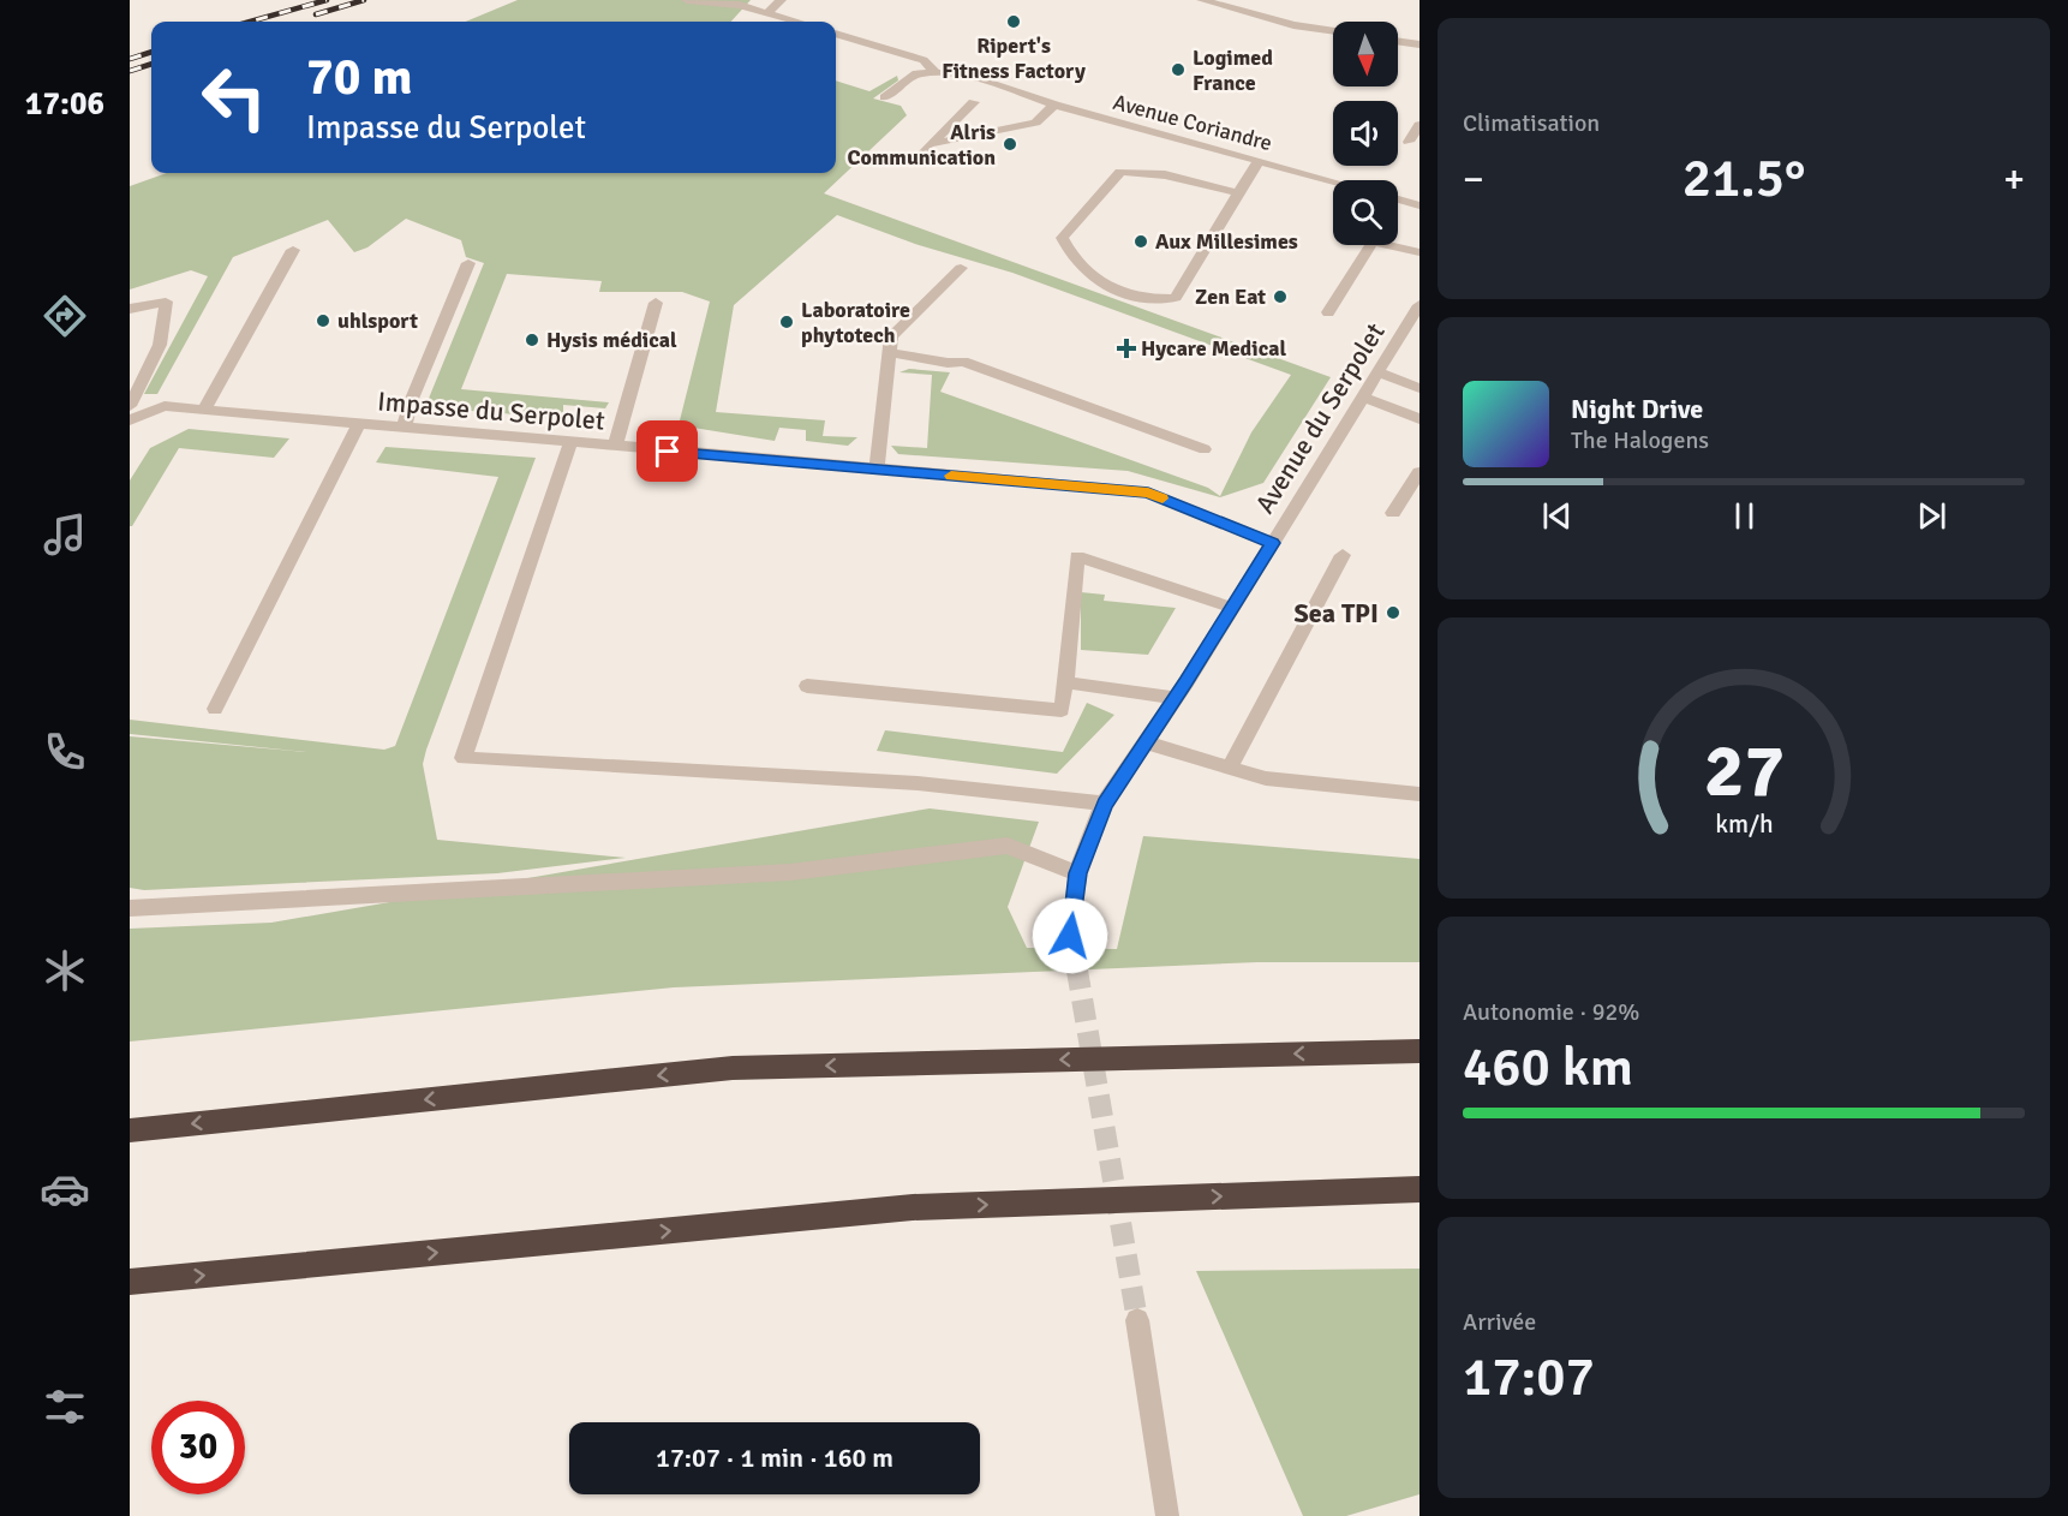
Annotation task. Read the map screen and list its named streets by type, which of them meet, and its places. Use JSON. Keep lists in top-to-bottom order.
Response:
{
  "streets": {
    "street": ["Avenue Coriandre", "Impasse du Serpolet", "Avenue du Serpolet"]
  },
  "crossings": [
    ["Impasse du Serpolet", "Avenue du Serpolet"]
  ],
  "places": {
    "other": [
      "Ripert's Fitness Factory",
      "Logimed France",
      "Alris Communication",
      "Aux Millesimes",
      "Zen Eat",
      "uhlsport",
      "Laboratoire phytotech",
      "Hysis médical",
      "Sea TPI"
    ],
    "health": ["Hycare Medical"]
  },
  "north": "bottom",
  "page": {
    "tabs": "17:06",
    "tile": [
      "Climatisation",
      ["Autonomie · 92%", "460 km"],
      ["Arrivée", "17:07"]
    ],
    "turn": ["70 m", "Impasse du Serpolet"],
    "heat": ["−", "21.5°", "+"],
    "song": ["Night Drive", "The Halogens"],
    "limit": "30",
    "trip": "17:07 · 1 min · 160 m",
    "gauge": ["27", "km/h"]
  }
}
